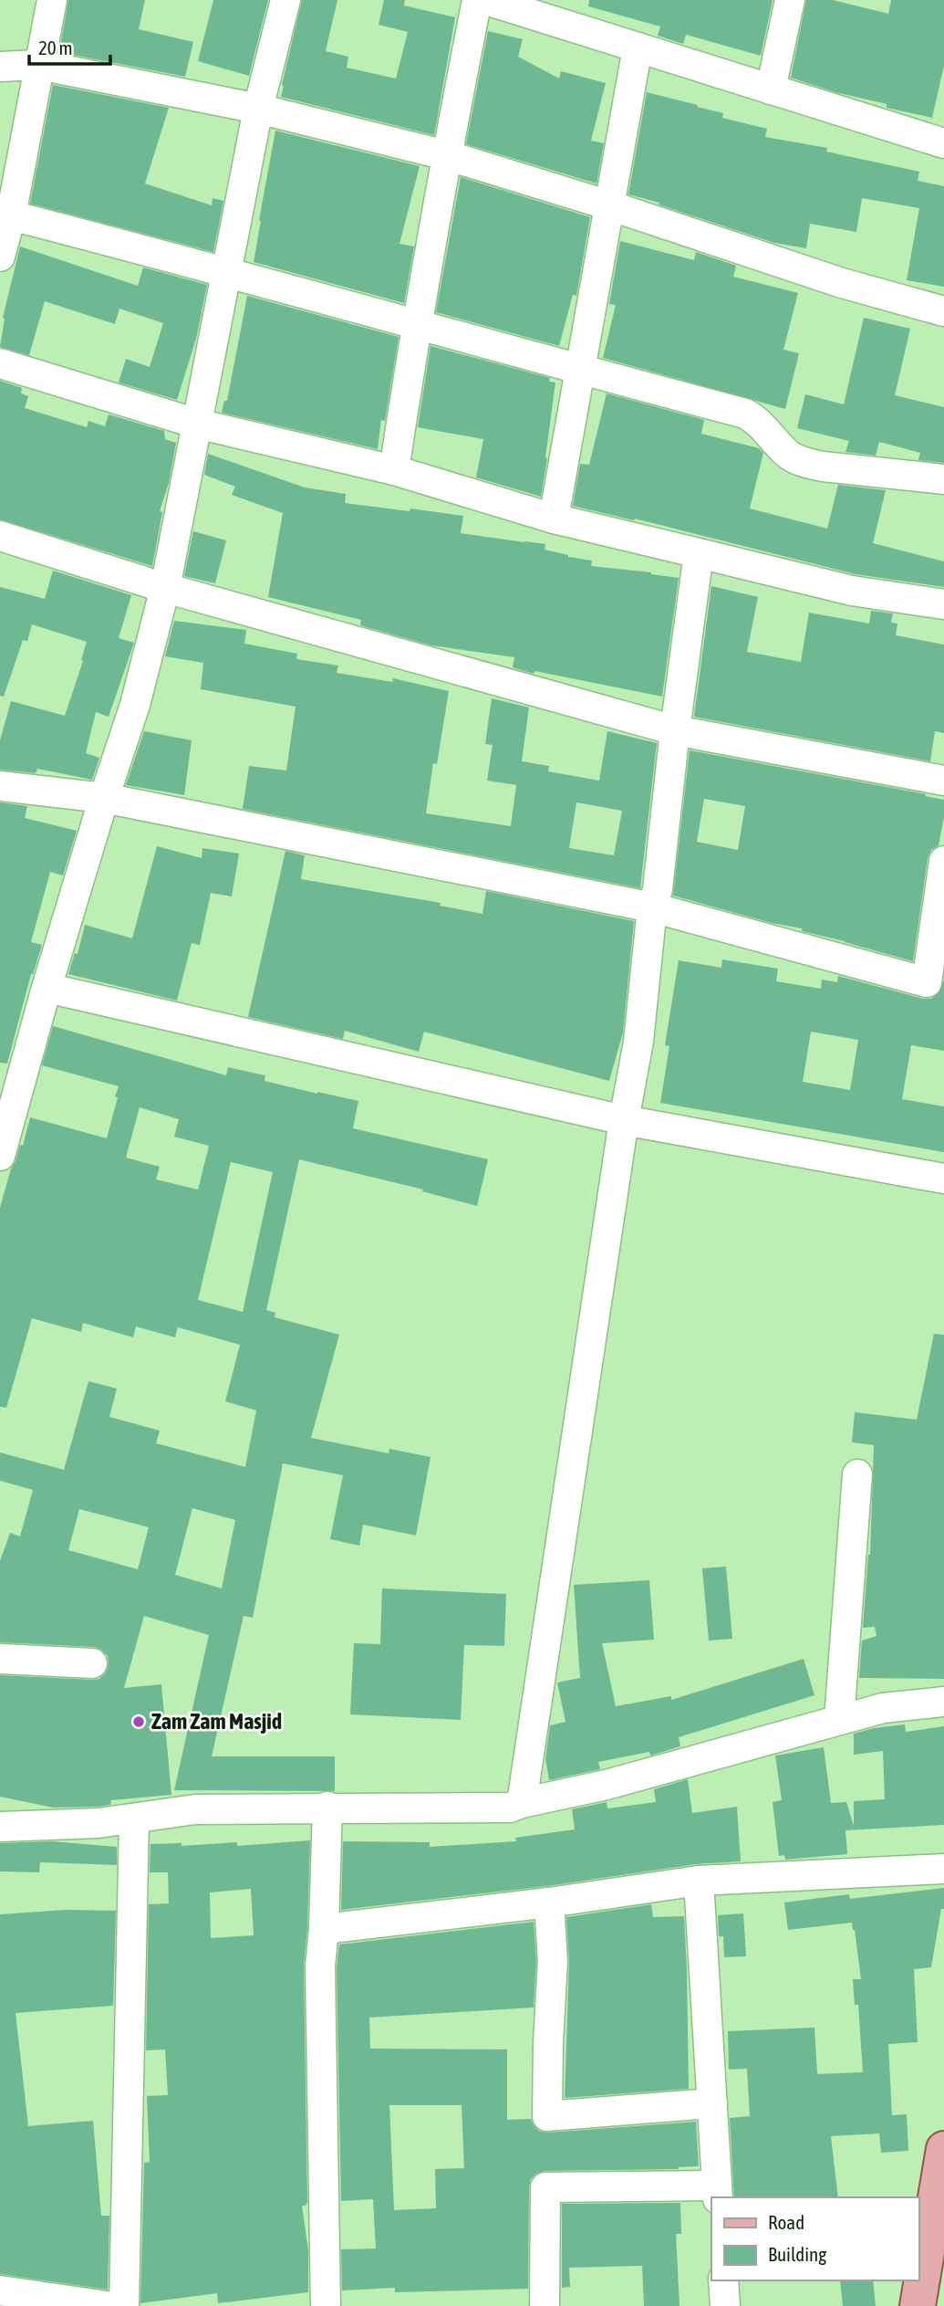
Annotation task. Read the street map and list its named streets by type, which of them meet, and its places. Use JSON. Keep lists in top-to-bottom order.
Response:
{
  "places": ["Zam Zam Masjid"],
  "legend": ["Road", "Building"],
  "scale_bar": "20 m"
}
